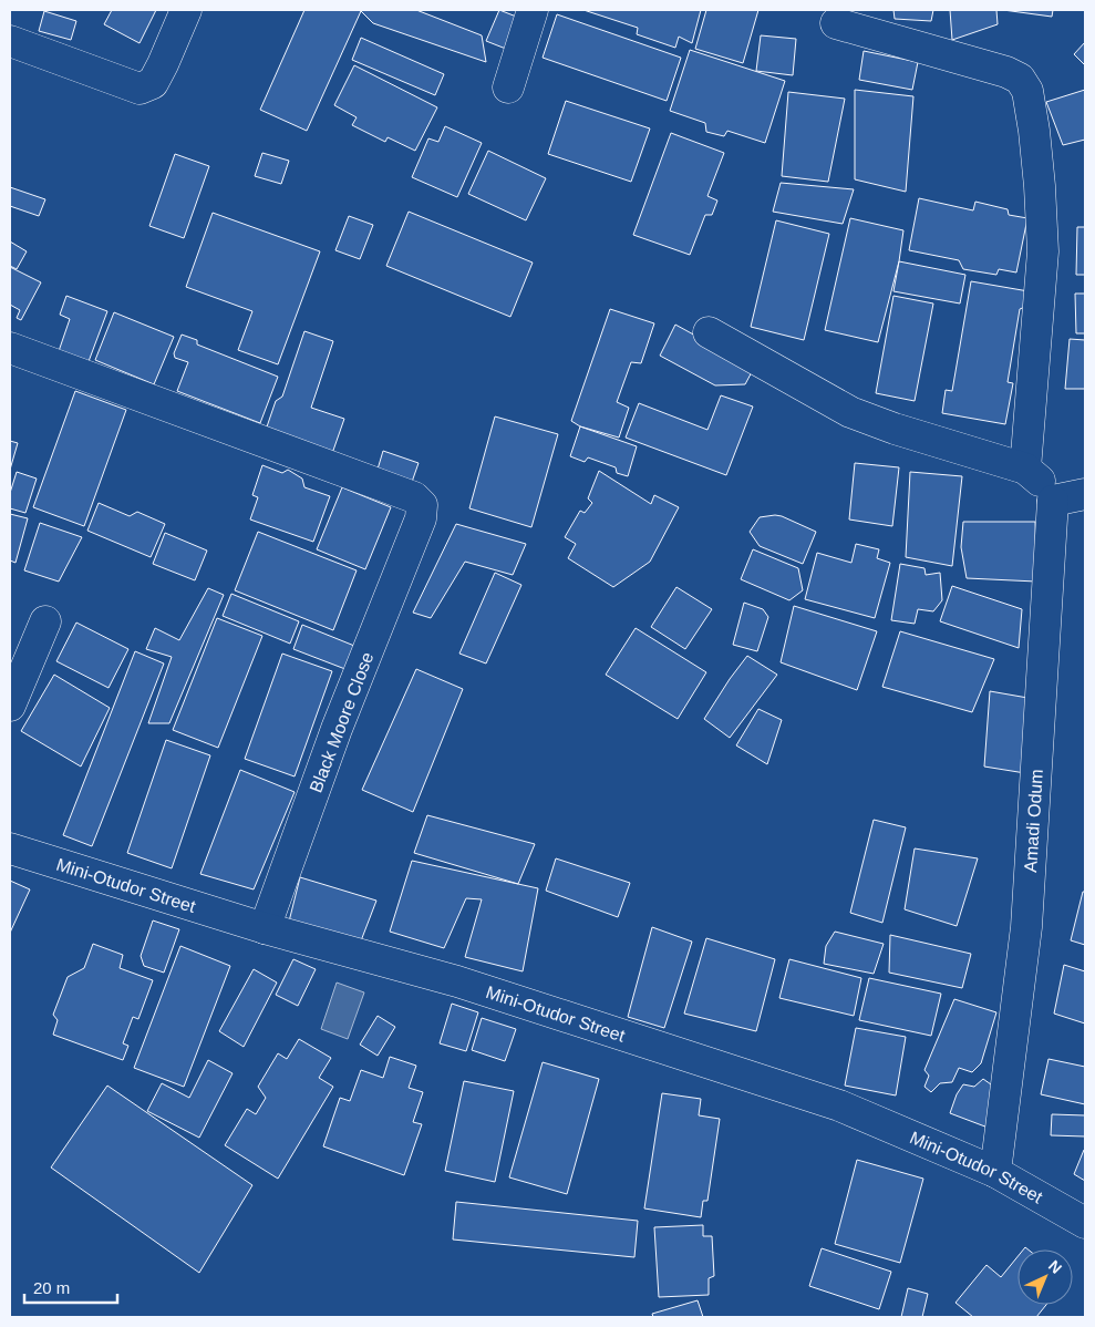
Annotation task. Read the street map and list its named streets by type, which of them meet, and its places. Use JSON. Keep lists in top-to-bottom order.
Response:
{
  "streets": {
    "street": ["Black Moore Close", "Amadi Odum", "Mini-Otudor Street"]
  },
  "crossings": [
    ["Black Moore Close", "Mini-Otudor Street"],
    ["Amadi Odum", "Mini-Otudor Street"]
  ],
  "scale_bar": "20 m",
  "north": "top right"
}
